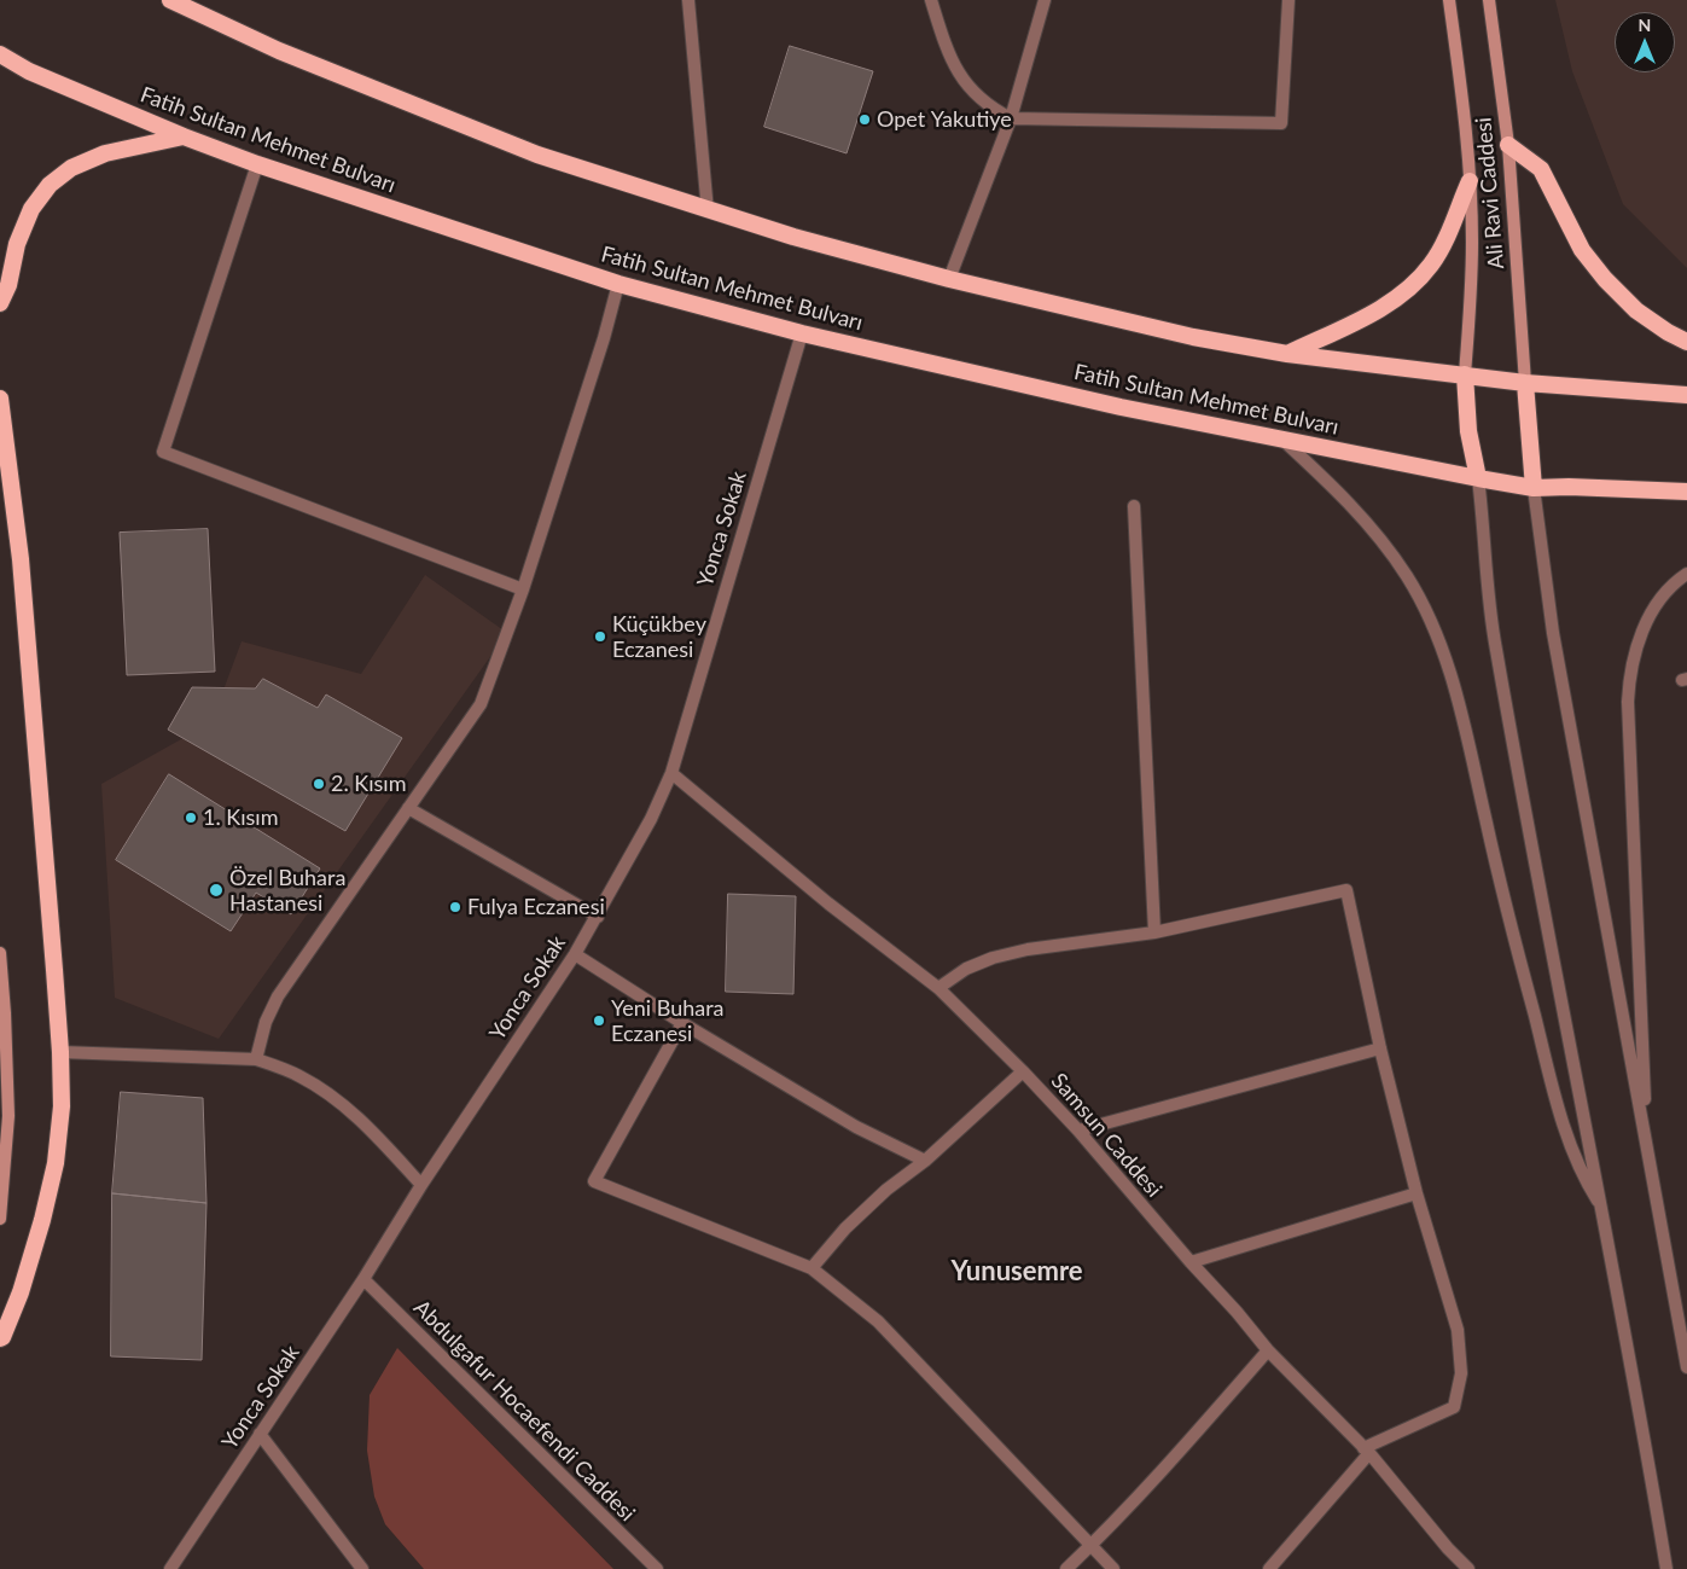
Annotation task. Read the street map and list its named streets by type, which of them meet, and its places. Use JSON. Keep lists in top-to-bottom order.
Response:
{
  "streets": {
    "highway": ["Fatih Sultan Mehmet Bulvarı"],
    "main road": ["Ali Ravi Caddesi"],
    "street": ["Yonca Sokak", "Samsun Caddesi", "Abdulgafur Hocaefendi Caddesi"]
  },
  "crossings": [
    ["Fatih Sultan Mehmet Bulvarı", "Yonca Sokak"],
    ["Yonca Sokak", "Samsun Caddesi"],
    ["Yonca Sokak", "Abdulgafur Hocaefendi Caddesi"]
  ],
  "districts": ["Yunusemre"],
  "places": [
    "Opet Yakutiye",
    "Küçükbey Eczanesi",
    "2. Kısım",
    "1. Kısım",
    "Özel Buhara Hastanesi",
    "Fulya Eczanesi",
    "Yeni Buhara Eczanesi"
  ],
  "north": "top"
}
